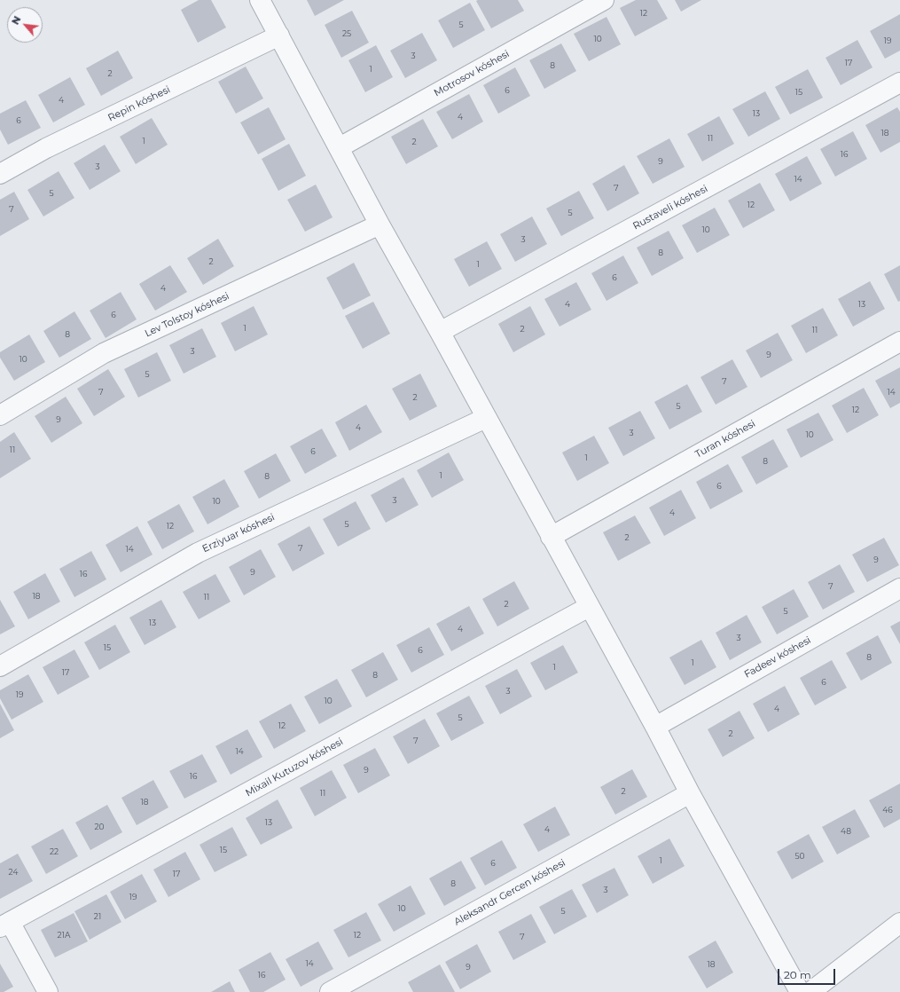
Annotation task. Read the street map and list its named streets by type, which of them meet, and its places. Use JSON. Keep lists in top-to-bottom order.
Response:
{
  "streets": {
    "street": [
      "Motrosov kóshesi",
      "Repin kóshesi",
      "Rustaveli kóshesi",
      "Lev Tolstoy kóshesi",
      "Turan kóshesi",
      "Erziyuar kóshesi",
      "Fadeev kóshesi",
      "Mixail Kutuzov kóshesi",
      "Aleksandr Gercen kóshesi"
    ]
  },
  "house_numbers": [
    "12",
    "5",
    "25",
    "10",
    "19",
    "3",
    "17",
    "8",
    "1",
    "2",
    "6",
    "15",
    "4",
    "13",
    "4",
    "6",
    "18",
    "11",
    "1",
    "2",
    "16",
    "9",
    "3",
    "14",
    "7",
    "5",
    "12",
    "7",
    "5",
    "10",
    "3",
    "8",
    "2",
    "1",
    "6",
    "4",
    "4",
    "13",
    "6",
    "1",
    "2",
    "11",
    "8",
    "3",
    "9",
    "10",
    "5",
    "7",
    "7",
    "14",
    "2",
    "5",
    "12",
    "9",
    "4",
    "3",
    "10",
    "11",
    "6",
    "1",
    "8",
    "1",
    "8",
    "6",
    "3",
    "10",
    "4",
    "5",
    "12",
    "2",
    "7",
    "14",
    "9",
    "9",
    "16",
    "7",
    "18",
    "11",
    "2",
    "5",
    "13",
    "4",
    "3",
    "15",
    "6",
    "8",
    "1",
    "1",
    "17",
    "8",
    "6",
    "3",
    "19",
    "10",
    "4",
    "5",
    "12",
    "2",
    "7",
    "14",
    "9",
    "16",
    "2",
    "11",
    "18",
    "46",
    "13",
    "20",
    "4",
    "48",
    "15",
    "22",
    "50",
    "1",
    "6",
    "24",
    "17",
    "8",
    "3",
    "19",
    "10",
    "5",
    "21",
    "21A",
    "12",
    "7",
    "14",
    "18",
    "9",
    "16"
  ],
  "scale_bar": "20 m",
  "north": "top left"
}
